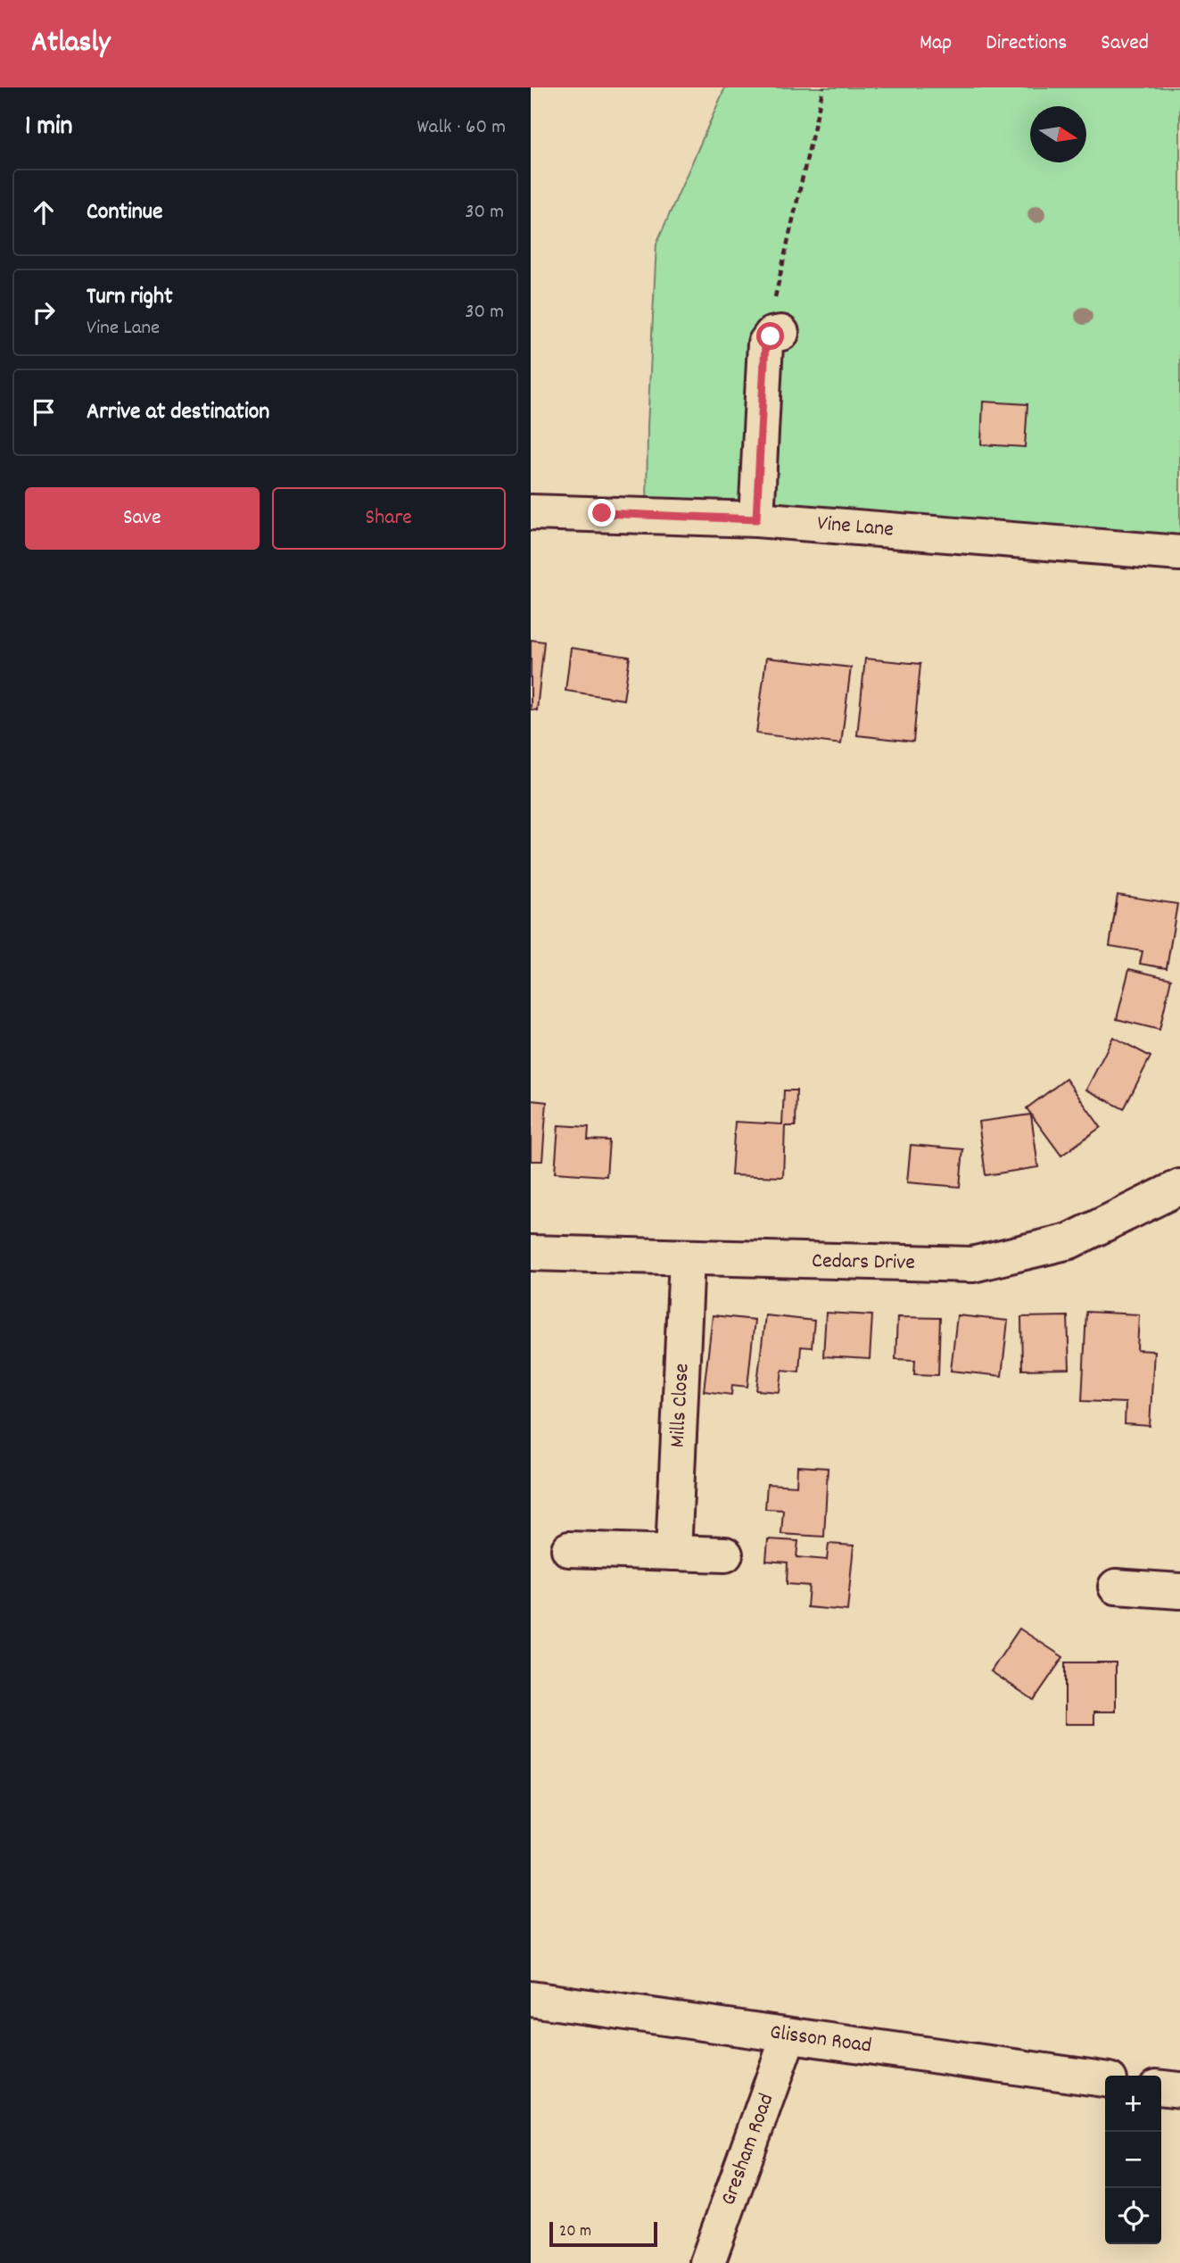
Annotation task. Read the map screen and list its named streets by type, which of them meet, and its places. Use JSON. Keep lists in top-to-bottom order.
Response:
{
  "streets": {
    "street": [
      "Vine Lane",
      "Cedars Drive",
      "Mills Close",
      "Glisson Road",
      "Gresham Road"
    ]
  },
  "crossings": [
    ["Cedars Drive", "Mills Close"],
    ["Glisson Road", "Gresham Road"]
  ],
  "scale_bar": "20 m",
  "north": "right",
  "page": {
    "header": "Atlasly",
    "nav": ["Map", "Directions", "Saved"],
    "heading": ["1 min", "Walk · 60 m"],
    "list": [
      ["Continue", "30 m"],
      ["Turn right", "Vine Lane", "30 m"],
      "Arrive at destination"
    ],
    "buttons": ["Save", "Share"],
    "map_buttons": ["+", "−"],
    "scale": "20 m"
  }
}
